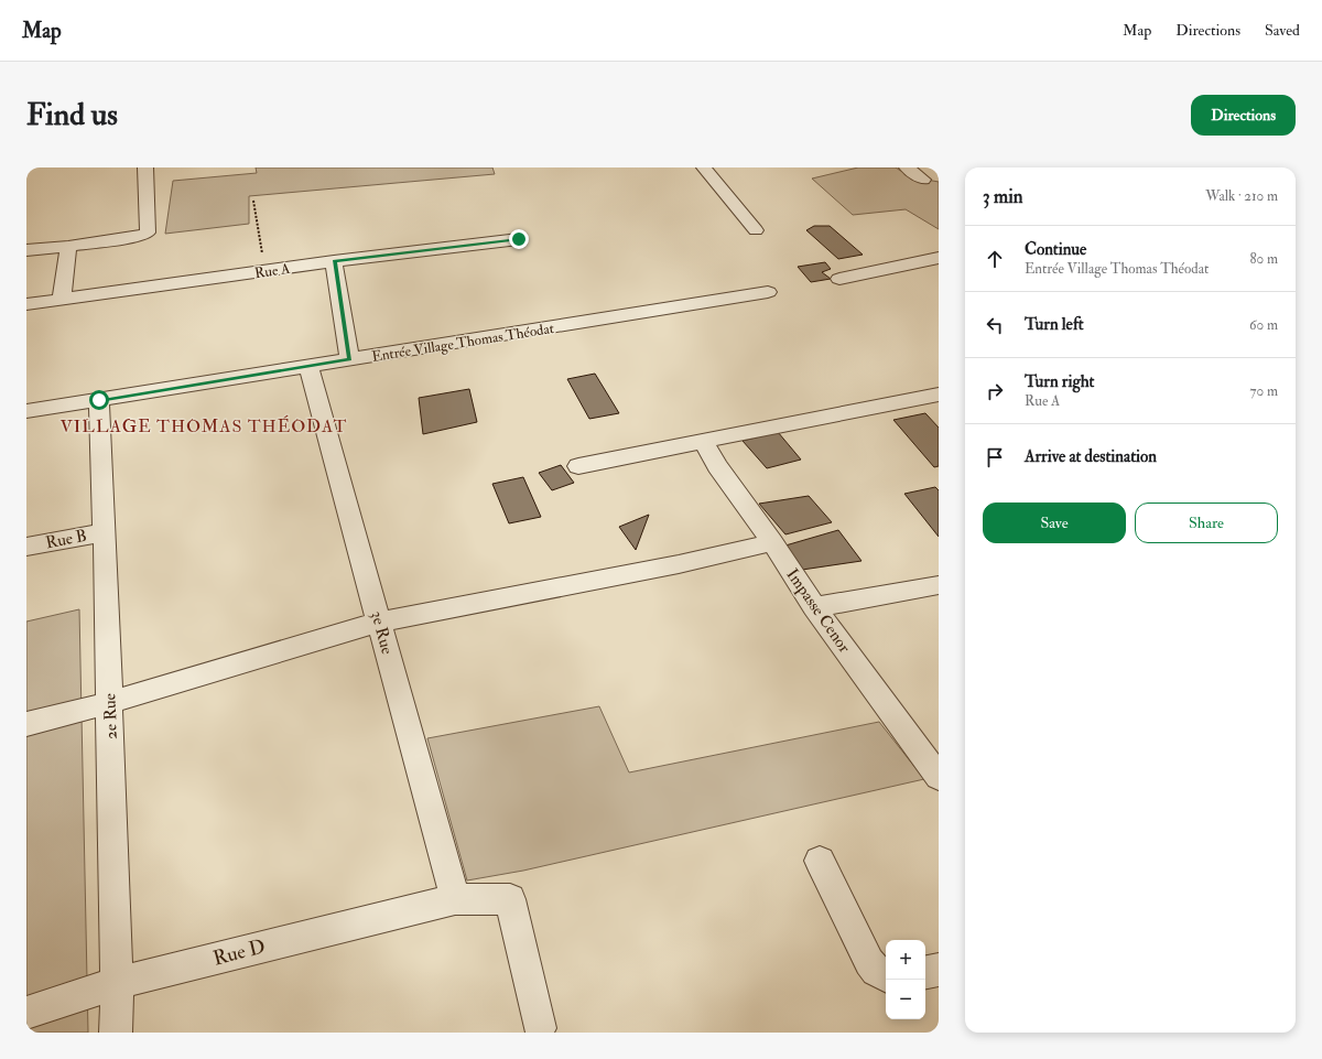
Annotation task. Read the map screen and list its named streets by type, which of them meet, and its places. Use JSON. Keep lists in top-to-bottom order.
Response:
{
  "streets": {
    "street": [
      "Rue A",
      "Entrée Village Thomas Théodat",
      "Rue B",
      "Impasse Cenor",
      "3e Rue",
      "2e Rue",
      "Rue D"
    ]
  },
  "crossings": [
    ["Entrée Village Thomas Théodat", "3e Rue"],
    ["Entrée Village Thomas Théodat", "2e Rue"],
    ["Rue B", "2e Rue"],
    ["3e Rue", "Rue D"],
    ["2e Rue", "Rue D"]
  ],
  "districts": ["VILLAGE THOMAS THÉODAT"],
  "page": {
    "header": "Map",
    "nav": ["Map", "Directions", "Saved"],
    "buttons": [
      "Directions",
      ["Save", "Share"]
    ],
    "title": "Find us",
    "heading": ["3 min", "Walk · 210 m"],
    "list": [
      ["Continue", "Entrée Village Thomas Théodat", "80 m"],
      ["Turn left", "60 m"],
      ["Turn right", "Rue A", "70 m"],
      "Arrive at destination"
    ],
    "map_buttons": ["+", "−"]
  }
}
